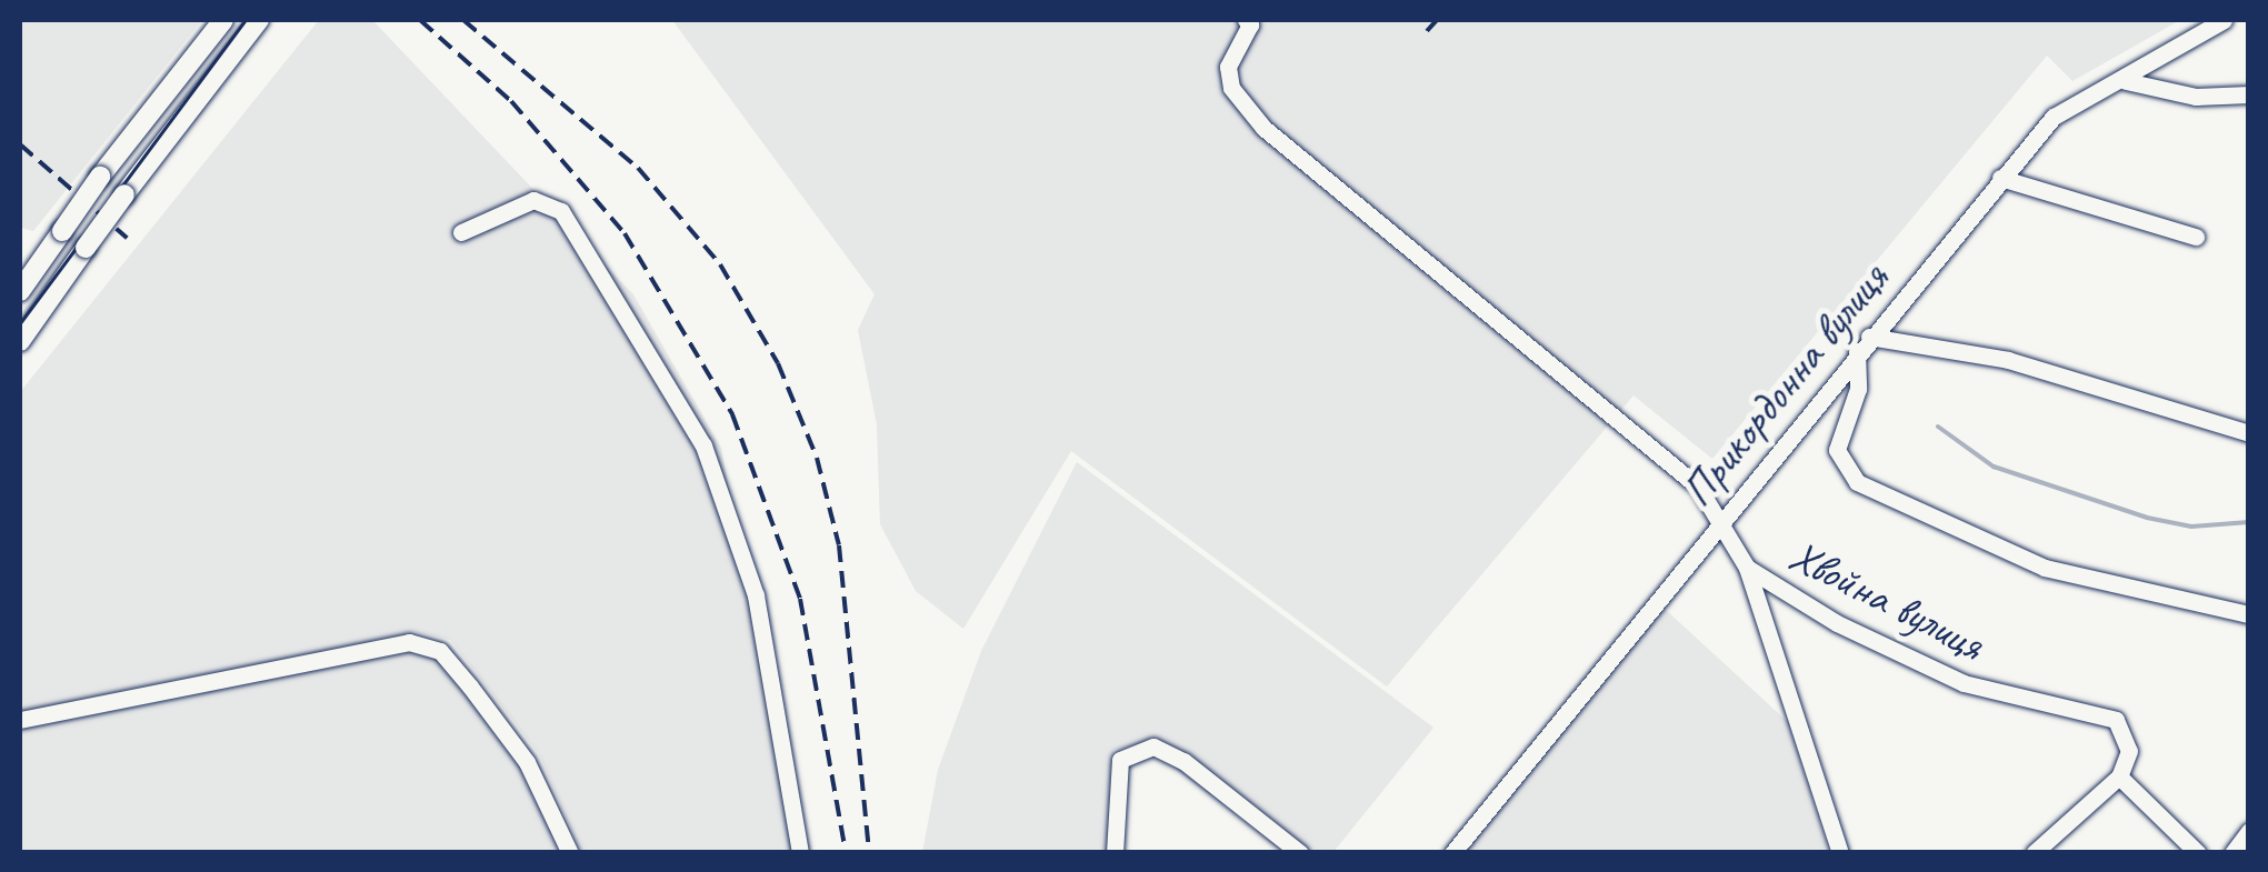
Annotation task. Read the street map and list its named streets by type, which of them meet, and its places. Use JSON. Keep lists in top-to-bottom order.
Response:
{
  "streets": {
    "street": ["Прикордонна вулиця", "Хвойна вулиця"]
  },
  "crossings": [
    ["Прикордонна вулиця", "Хвойна вулиця"]
  ]
}
